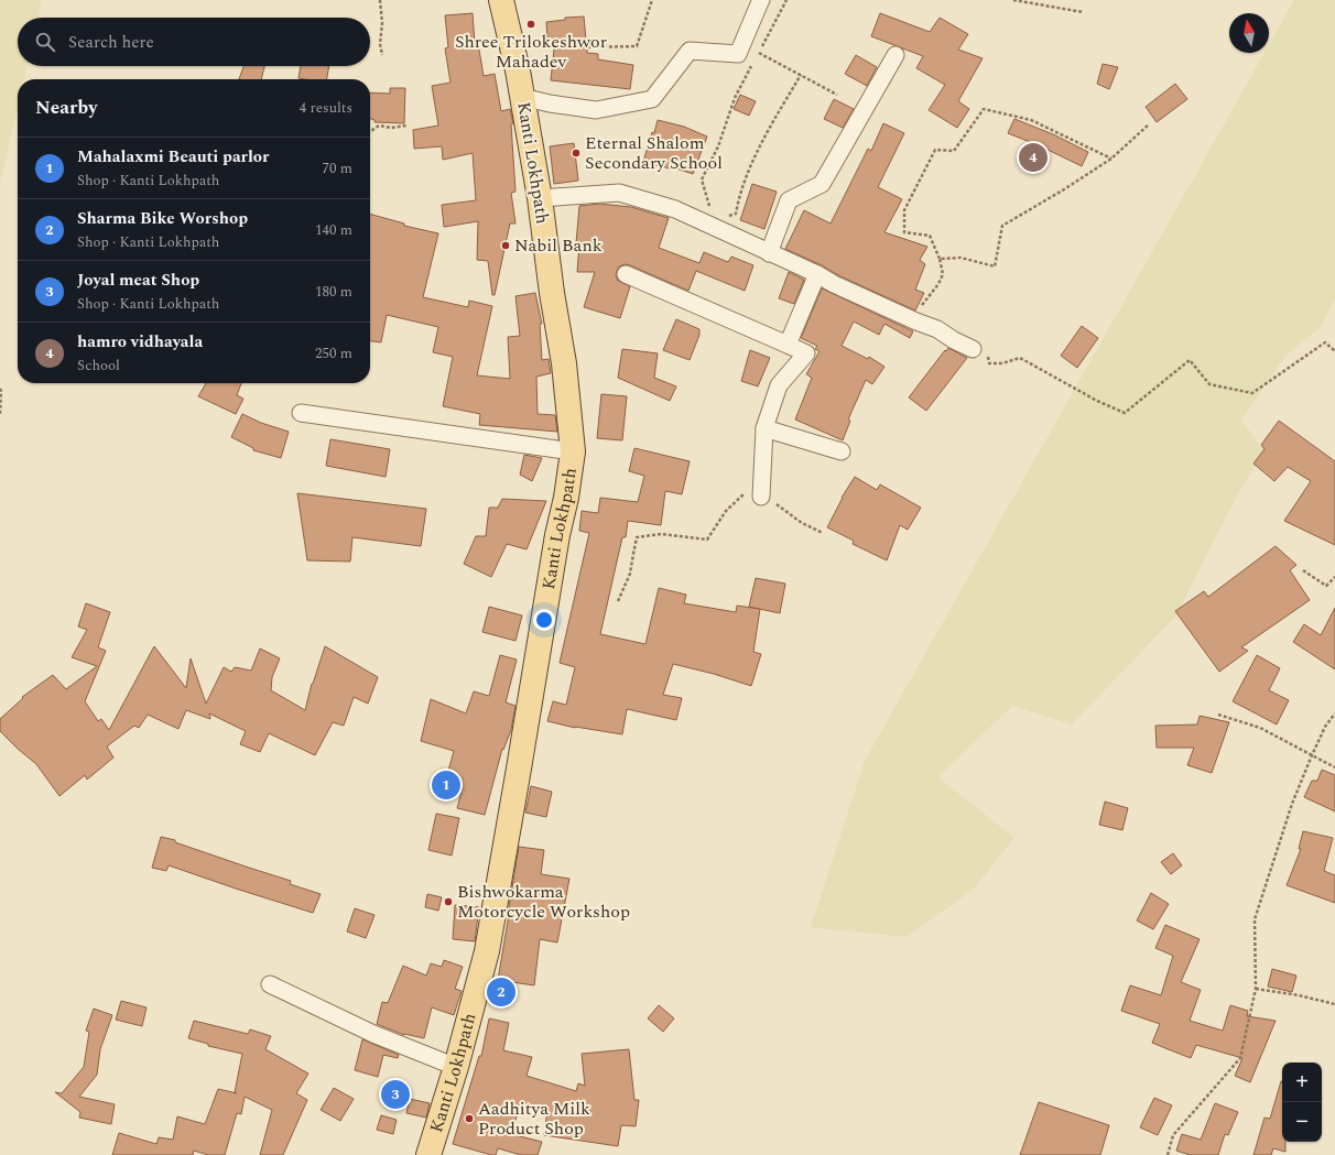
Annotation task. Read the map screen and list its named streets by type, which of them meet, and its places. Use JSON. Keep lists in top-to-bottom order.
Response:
{
  "streets": {
    "main road": ["Kanti Lokhpath"]
  },
  "places": [
    "Shree Trilokeshwor Mahadev",
    "Eternal Shalom Secondary School",
    "Nabil Bank",
    "Bishwokarma Motorcycle Workshop",
    "Aadhitya Milk Product Shop"
  ],
  "north": "top",
  "page": {
    "search": "Search here",
    "heading": ["Nearby", "4 results"],
    "list": [
      {
        "mark": "1",
        "name": "Mahalaxmi Beauti parlor",
        "note": "Shop · Kanti Lokhpath",
        "value": "70 m"
      },
      {
        "mark": "2",
        "name": "Sharma Bike Worshop",
        "note": "Shop · Kanti Lokhpath",
        "value": "140 m"
      },
      {
        "mark": "3",
        "name": "Joyal meat Shop",
        "note": "Shop · Kanti Lokhpath",
        "value": "180 m"
      },
      {
        "mark": "4",
        "name": "hamro vidhayala",
        "note": "School",
        "value": "250 m"
      }
    ],
    "pins": [
      "4",
      "1",
      "2",
      "3"
    ],
    "map_buttons": ["+", "−"]
  }
}
